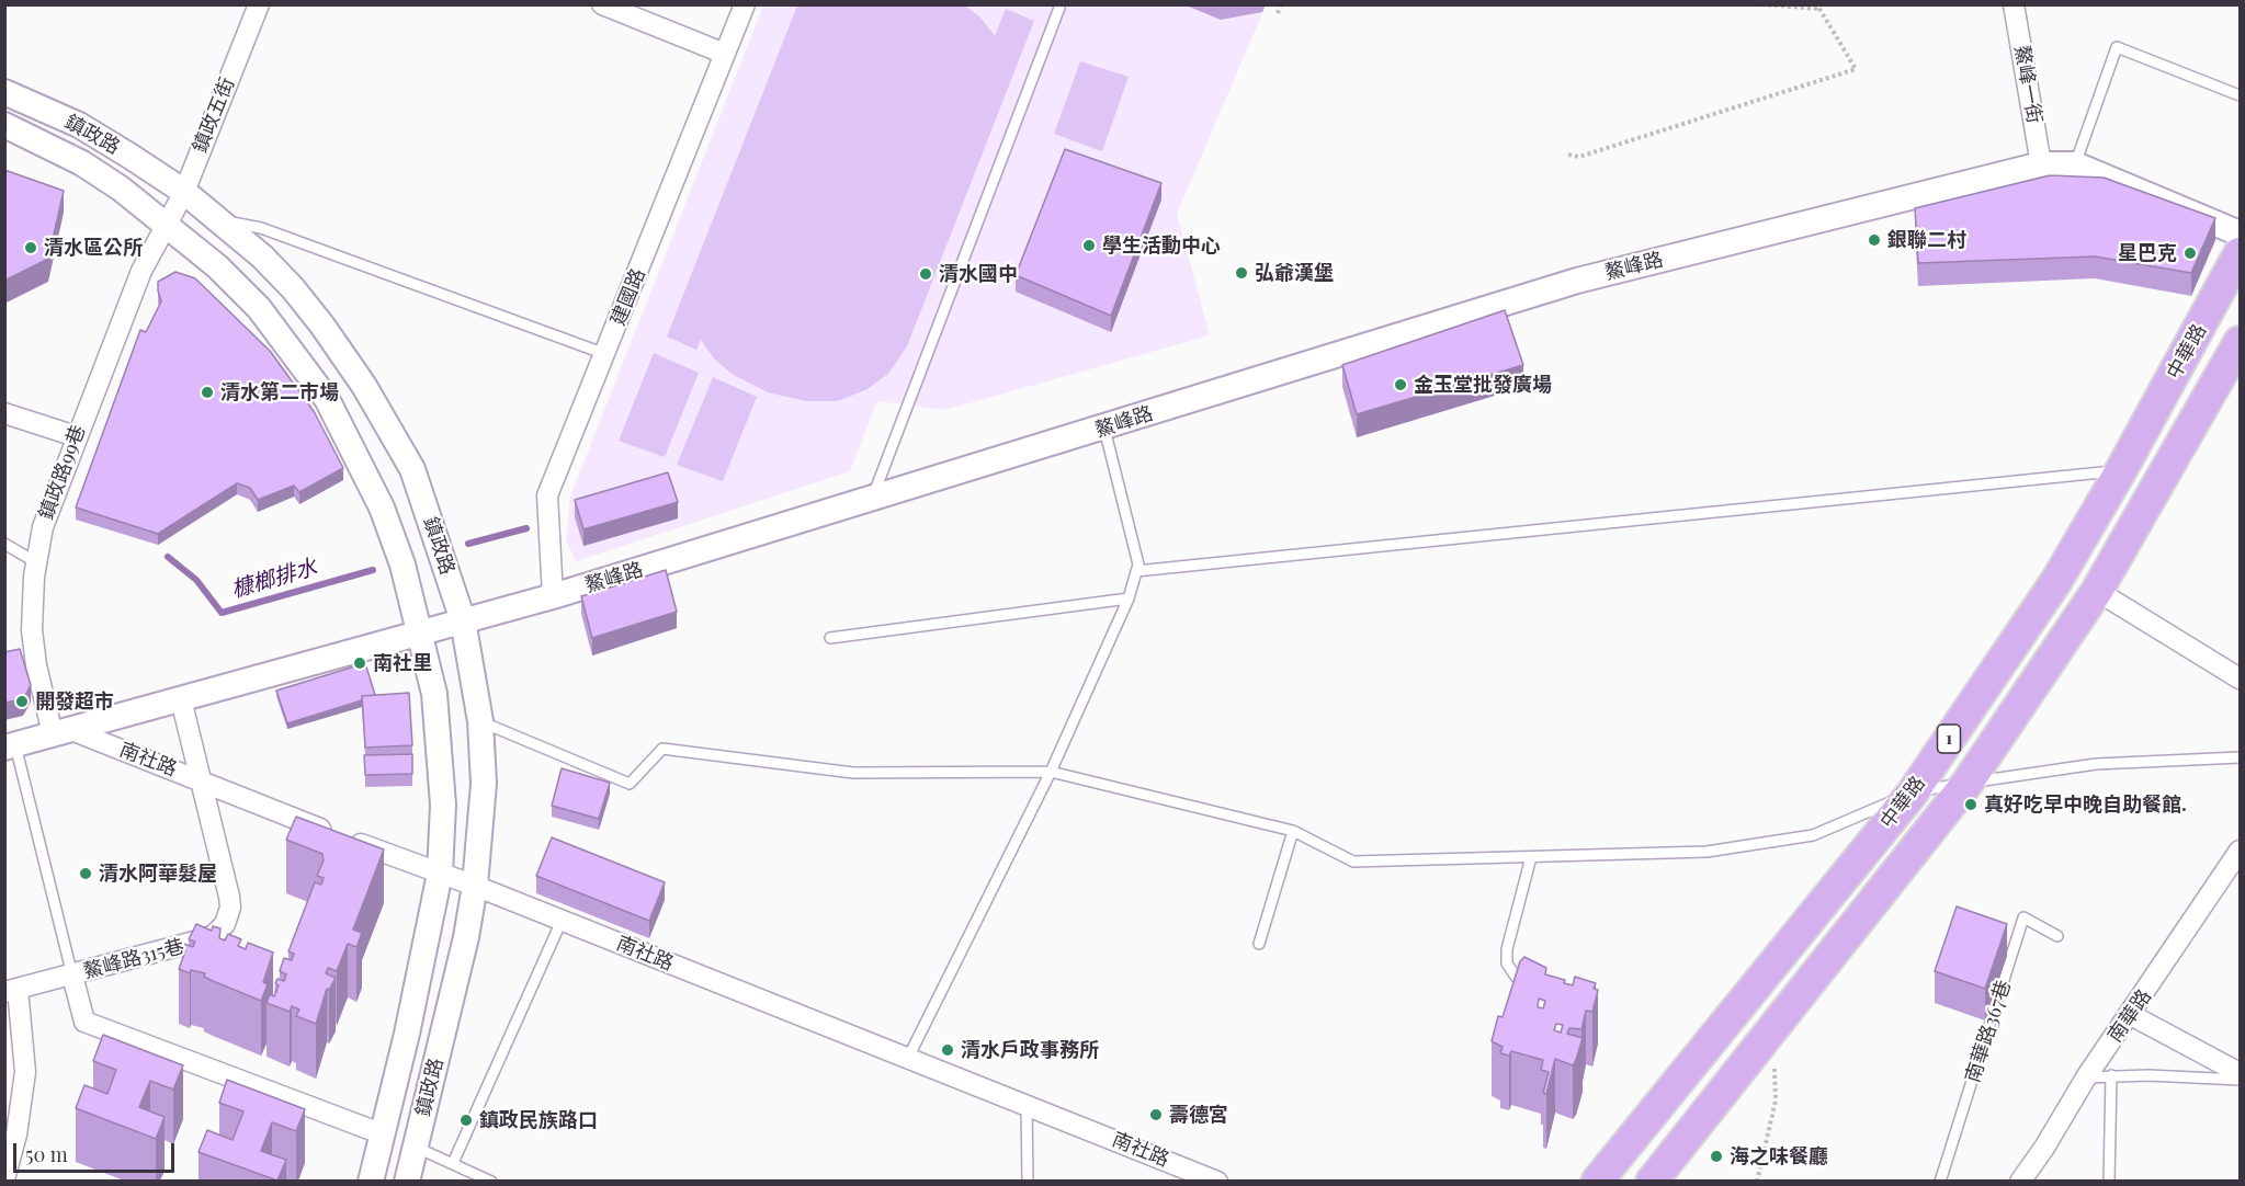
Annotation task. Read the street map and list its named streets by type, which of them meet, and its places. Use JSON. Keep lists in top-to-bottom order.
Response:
{
  "streets": {
    "main road": ["中華路", "1"],
    "street": [
      "鰲峰一街",
      "鎮政五街",
      "鎮政路",
      "鰲峰路",
      "建國路",
      "鎮政路99巷",
      "南社路",
      "鰲峰路315巷",
      "南華路"
    ],
    "lane": ["南華路367巷"]
  },
  "crossings": [
    ["鰲峰一街", "鰲峰路"],
    ["鎮政五街", "鎮政路"],
    ["鎮政五街", "鎮政路99巷"],
    ["鎮政路", "鰲峰路"],
    ["鎮政路", "鎮政路99巷"],
    ["鎮政路", "南社路"],
    ["鰲峰路", "建國路"],
    ["鰲峰路", "鎮政路99巷"],
    ["鰲峰路", "南社路"],
    ["鰲峰路", "鰲峰路315巷"],
    ["鎮政路99巷", "南社路"],
    ["南社路", "鰲峰路315巷"]
  ],
  "water": ["槺榔排水"],
  "places": [
    "銀聯二村",
    "學生活動中心",
    "清水區公所",
    "星巴克",
    "弘爺漢堡",
    "清水國中",
    "金玉堂批發廣場",
    "清水第二市場",
    "南社里",
    "開發超市",
    "真好吃早中晚自助餐館.",
    "清水阿華髮屋",
    "清水戶政事務所",
    "壽德宮",
    "鎮政民族路口",
    "海之味餐廳"
  ],
  "scale_bar": "50 m"
}
